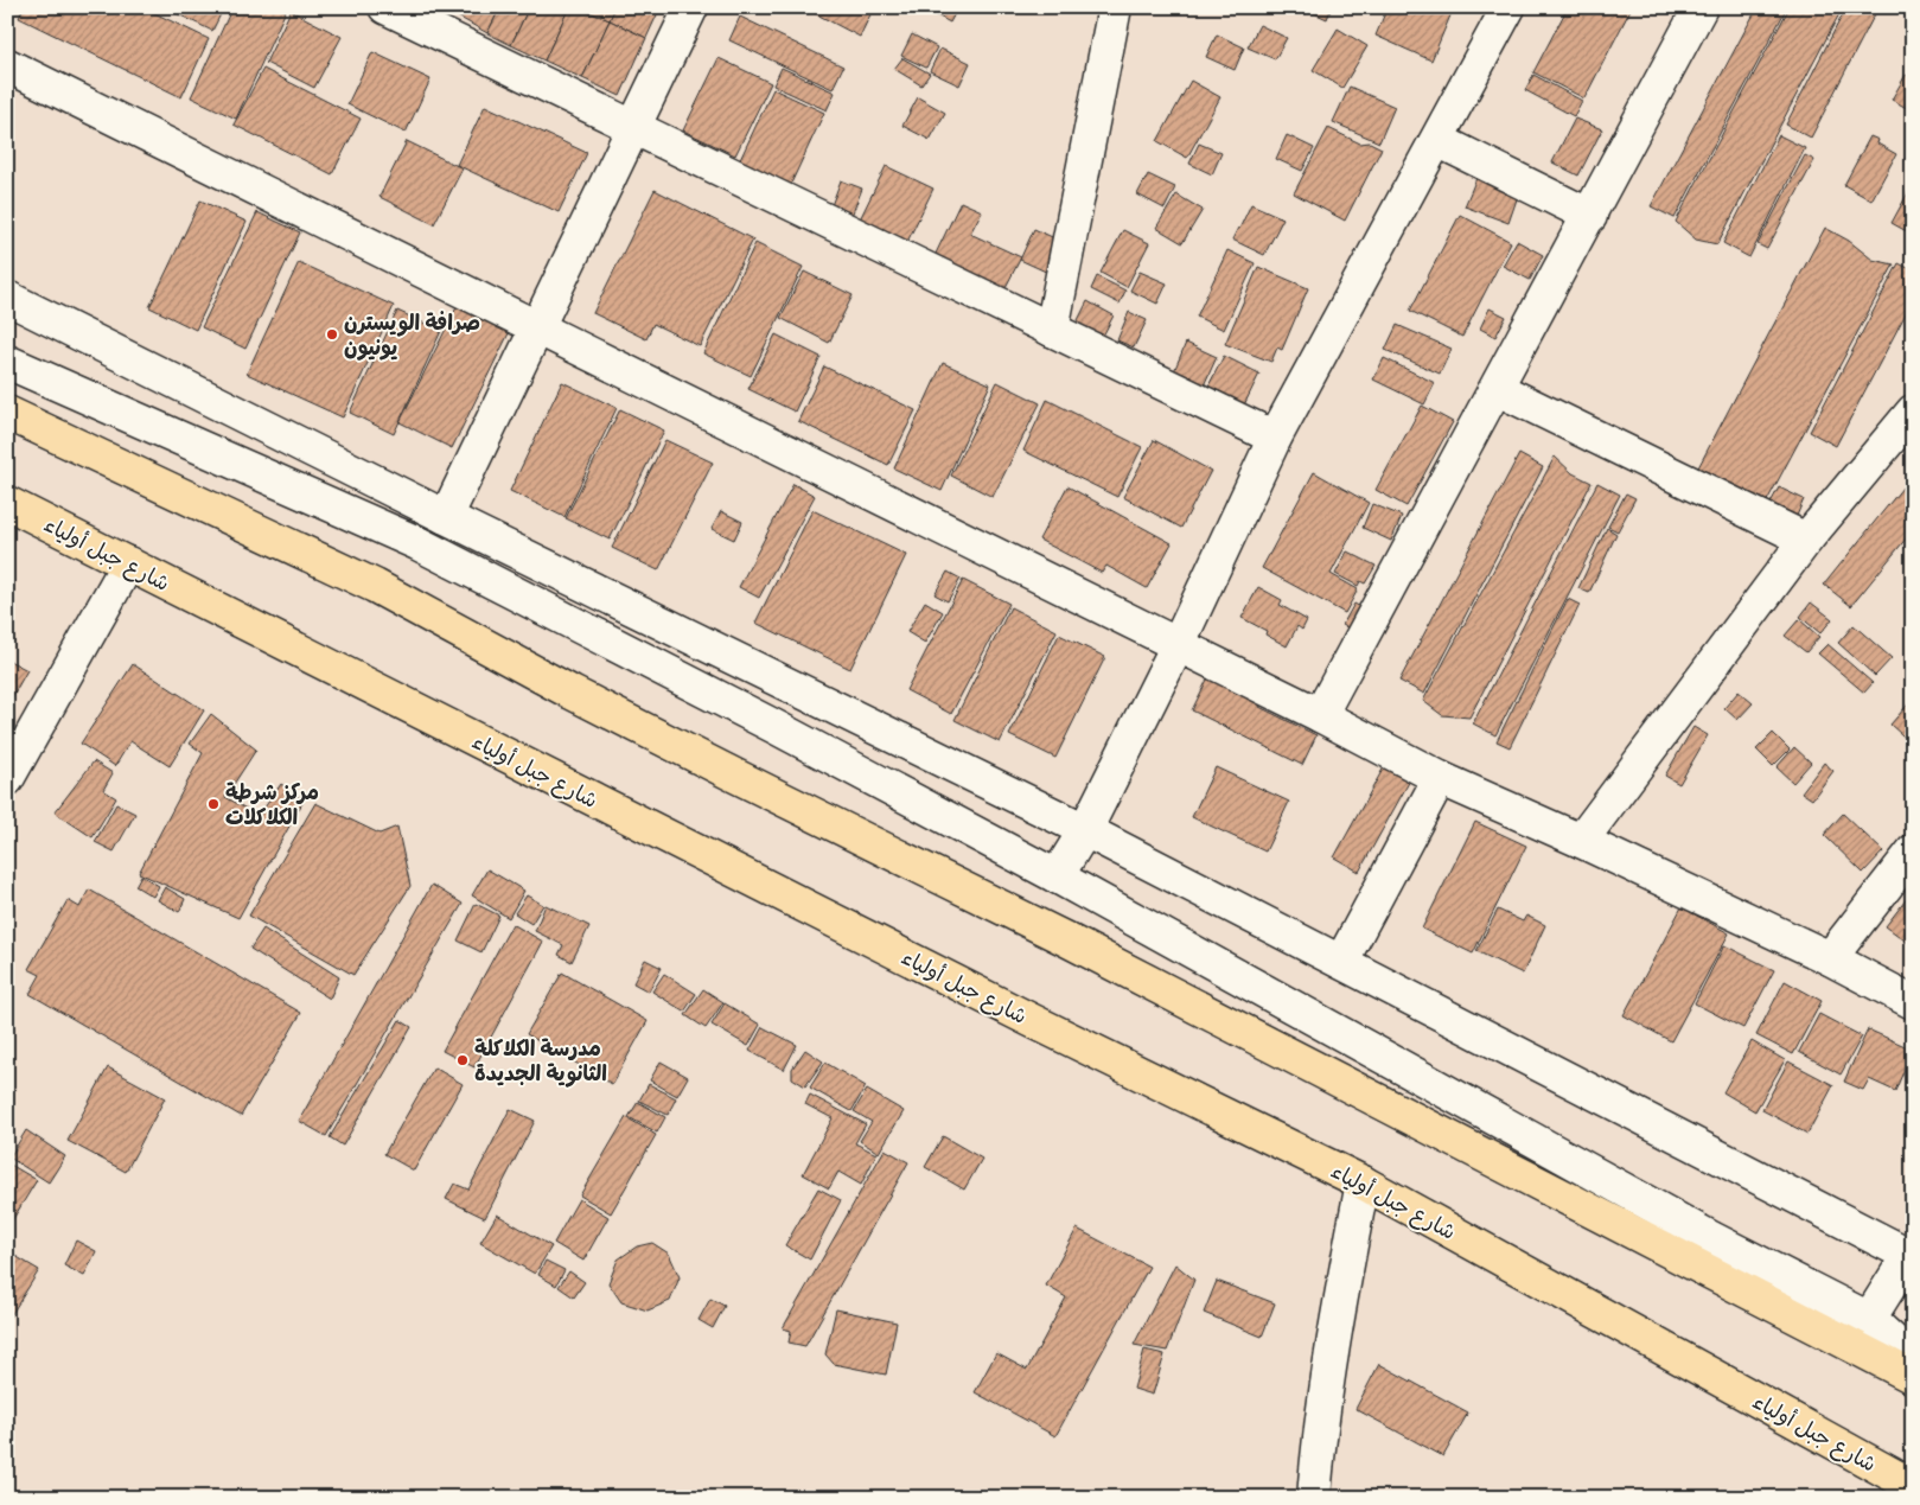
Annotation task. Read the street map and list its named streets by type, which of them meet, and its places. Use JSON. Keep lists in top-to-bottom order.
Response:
{
  "streets": {
    "main road": ["شارع جبل أولياء"]
  },
  "places": ["صرافة الويسترن يونيون", "مركز شرطة الكلاكلات", "مدرسة الكلاكلة الثانوية الجديدة"]
}
